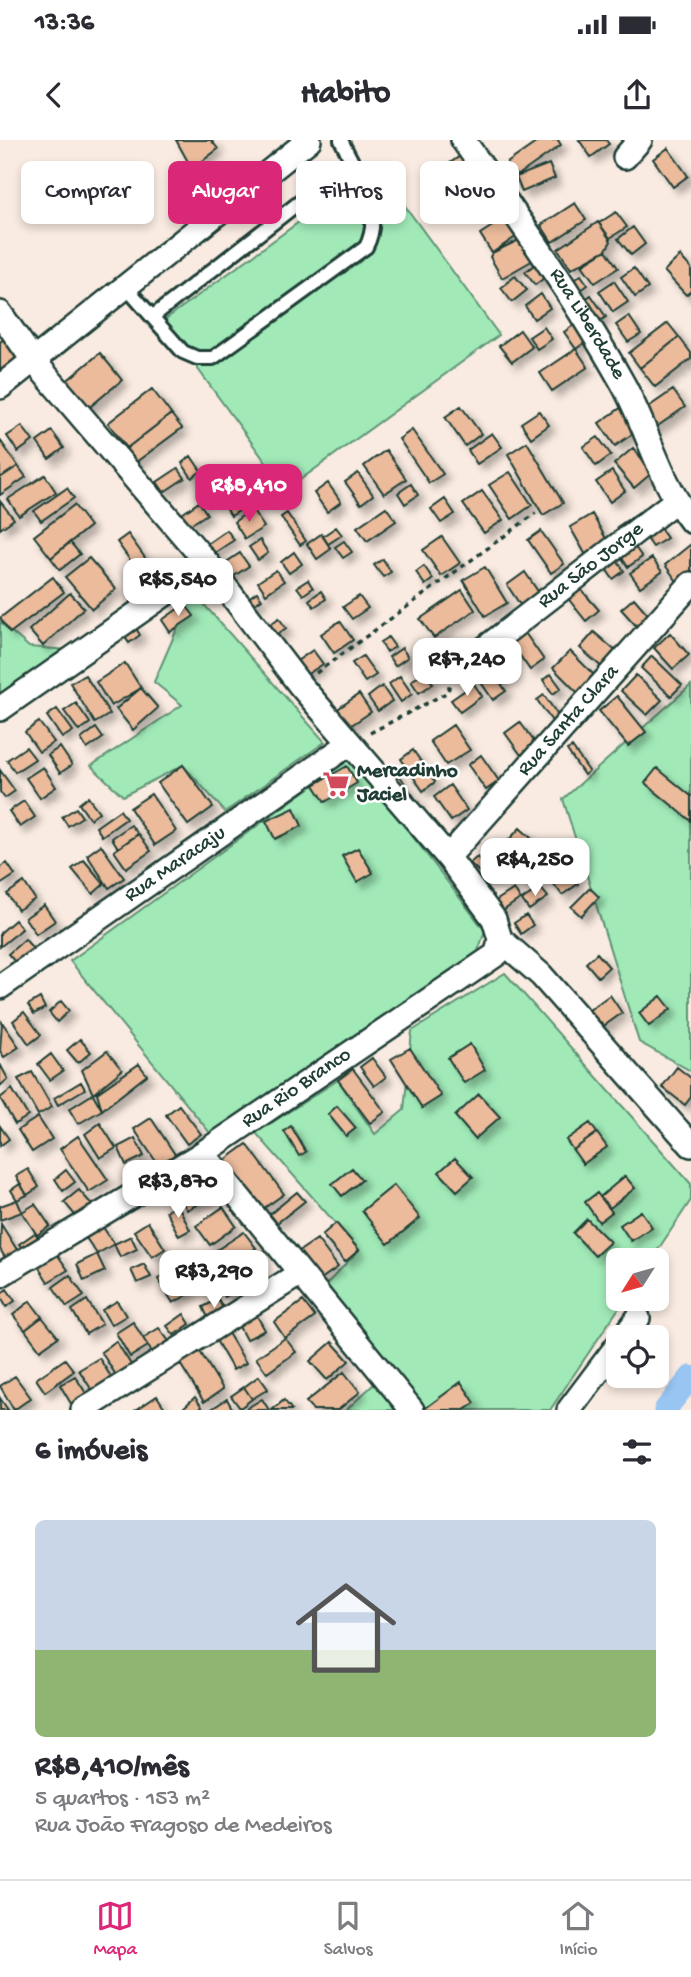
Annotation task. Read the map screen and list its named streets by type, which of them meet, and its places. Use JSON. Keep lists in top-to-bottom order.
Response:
{
  "streets": {
    "street": [
      "Rua Liberdade",
      "Rua São Jorge",
      "Rua Santa Clara",
      "Rua Maracaju",
      "Rua Rio Branco"
    ]
  },
  "crossings": [
    ["Rua Liberdade", "Rua São Jorge"]
  ],
  "places": {
    "supermarket": ["Mercadinho Jaciel"]
  },
  "north": "bottom left",
  "page": {
    "status": "13:36",
    "header": "Habito",
    "chip": [
      "Comprar",
      "Alugar",
      "Filtros",
      "Novo"
    ],
    "price": [
      "R$8,410",
      "R$5,540",
      "R$7,240",
      "R$4,250",
      "R$3,870",
      "R$3,290"
    ],
    "heading": "6 imóveis",
    "list": [
      {
        "name": "R$8,410/mês",
        "note": "5 quartos · 153 m² · Rua João Fragoso de Medeiros"
      }
    ],
    "tabs": ["Mapa", "Salvos", "Início"]
  }
}
